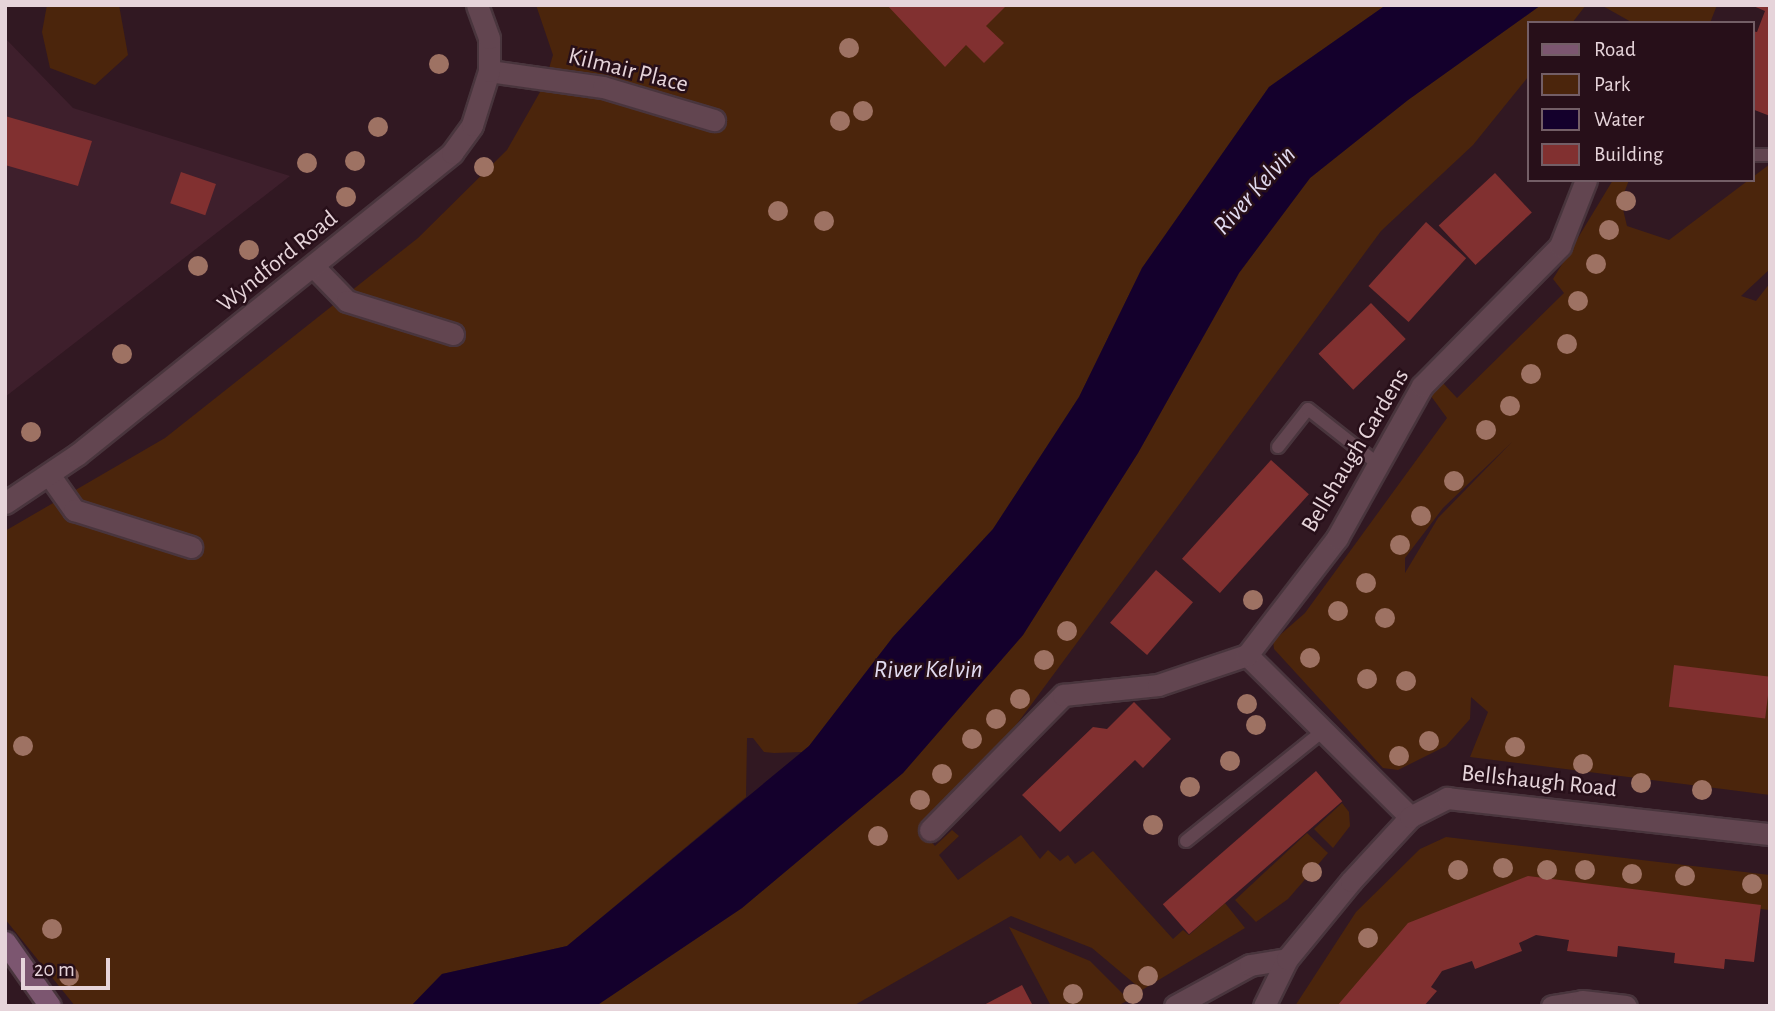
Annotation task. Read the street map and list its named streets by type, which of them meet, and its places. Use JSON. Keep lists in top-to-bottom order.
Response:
{
  "streets": {
    "street": [
      "Kilmair Place",
      "Wyndford Road",
      "Bellshaugh Gardens",
      "Bellshaugh Road"
    ]
  },
  "crossings": [
    ["Kilmair Place", "Wyndford Road"]
  ],
  "water": ["River Kelvin"],
  "legend": [
    "Road",
    "Park",
    "Water",
    "Building"
  ],
  "scale_bar": "20 m"
}
